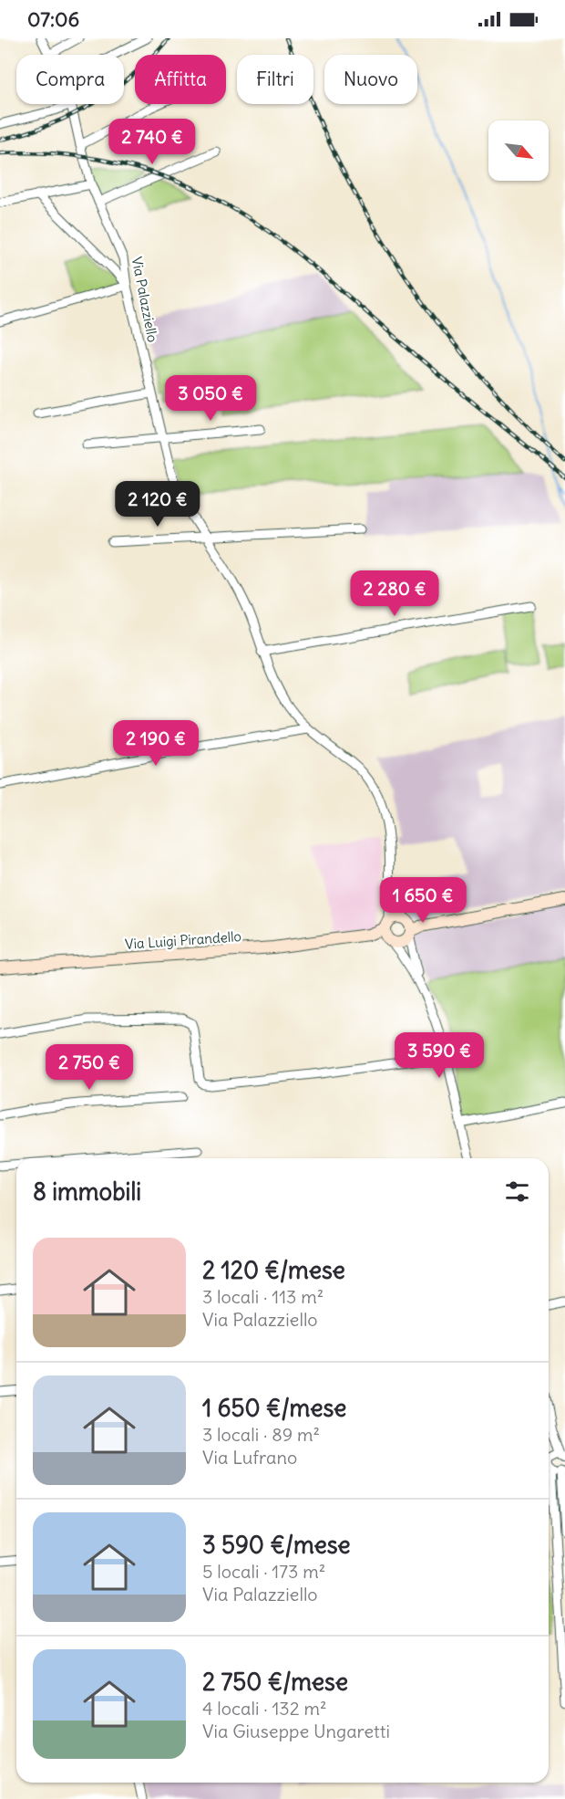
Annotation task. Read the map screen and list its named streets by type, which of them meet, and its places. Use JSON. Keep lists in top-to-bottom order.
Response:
{
  "streets": {
    "street": ["Via Palazziello", "Via Luigi Pirandello"]
  },
  "crossings": [
    ["Via Palazziello", "Via Luigi Pirandello"]
  ],
  "north": "bottom right",
  "page": {
    "status": "07:06",
    "chip": [
      "Compra",
      "Affitta",
      "Filtri",
      "Nuovo"
    ],
    "price": [
      "2 740 €",
      "3 050 €",
      "2 120 €",
      "2 280 €",
      "2 190 €",
      "1 650 €",
      "3 590 €",
      "2 750 €"
    ],
    "heading": "8 immobili",
    "list": [
      {
        "name": "2 120 €/mese",
        "note": "3 locali · 113 m² · Via Palazziello"
      },
      {
        "name": "1 650 €/mese",
        "note": "3 locali · 89 m² · Via Lufrano"
      },
      {
        "name": "3 590 €/mese",
        "note": "5 locali · 173 m² · Via Palazziello"
      },
      {
        "name": "2 750 €/mese",
        "note": "4 locali · 132 m² · Via Giuseppe Ungaretti"
      }
    ]
  }
}
